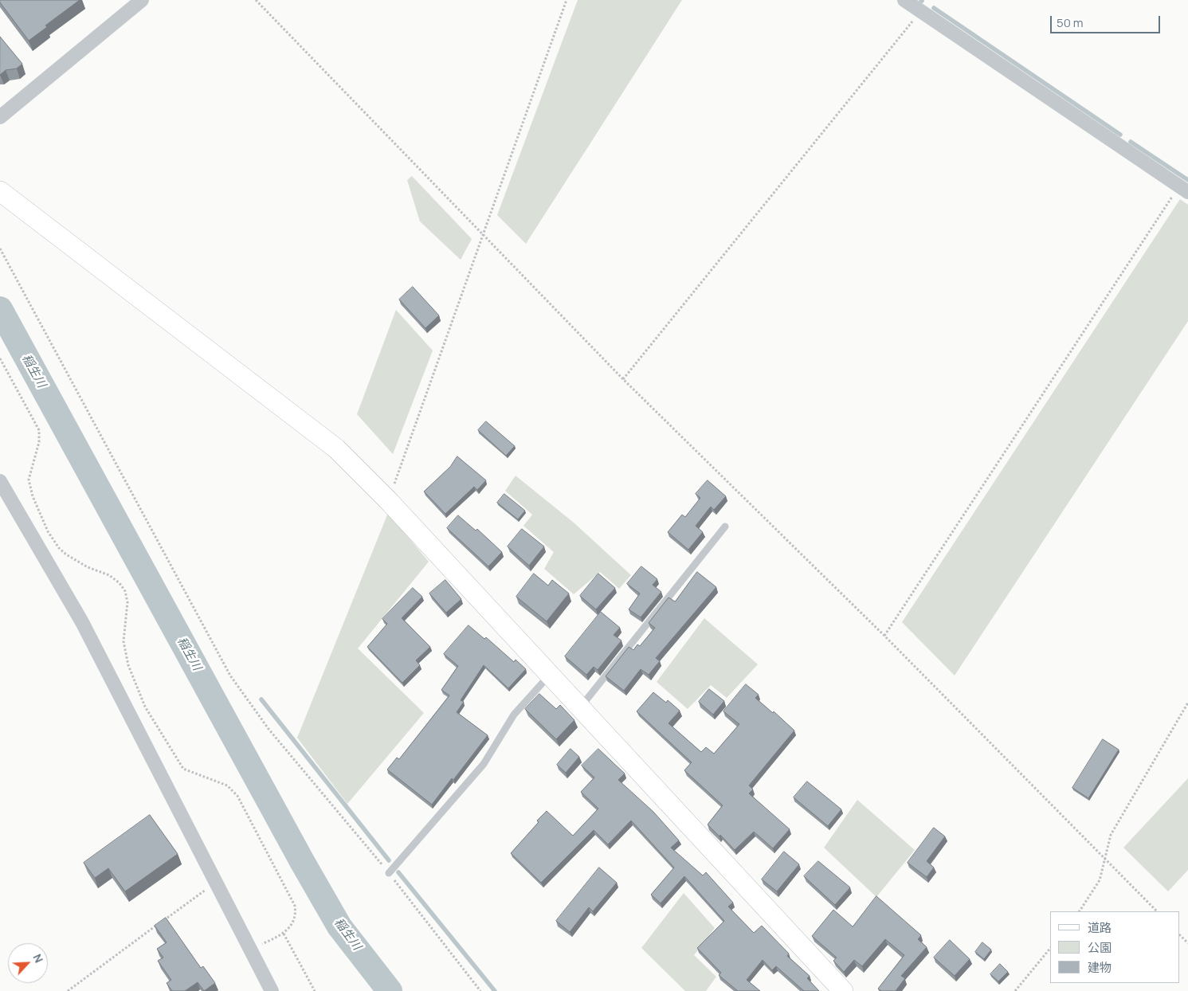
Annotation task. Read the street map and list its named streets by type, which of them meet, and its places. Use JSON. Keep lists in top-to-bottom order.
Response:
{
  "water": ["稲生川"],
  "legend": ["道路", "公園", "建物"],
  "scale_bar": "50 m",
  "north": "top right"
}
